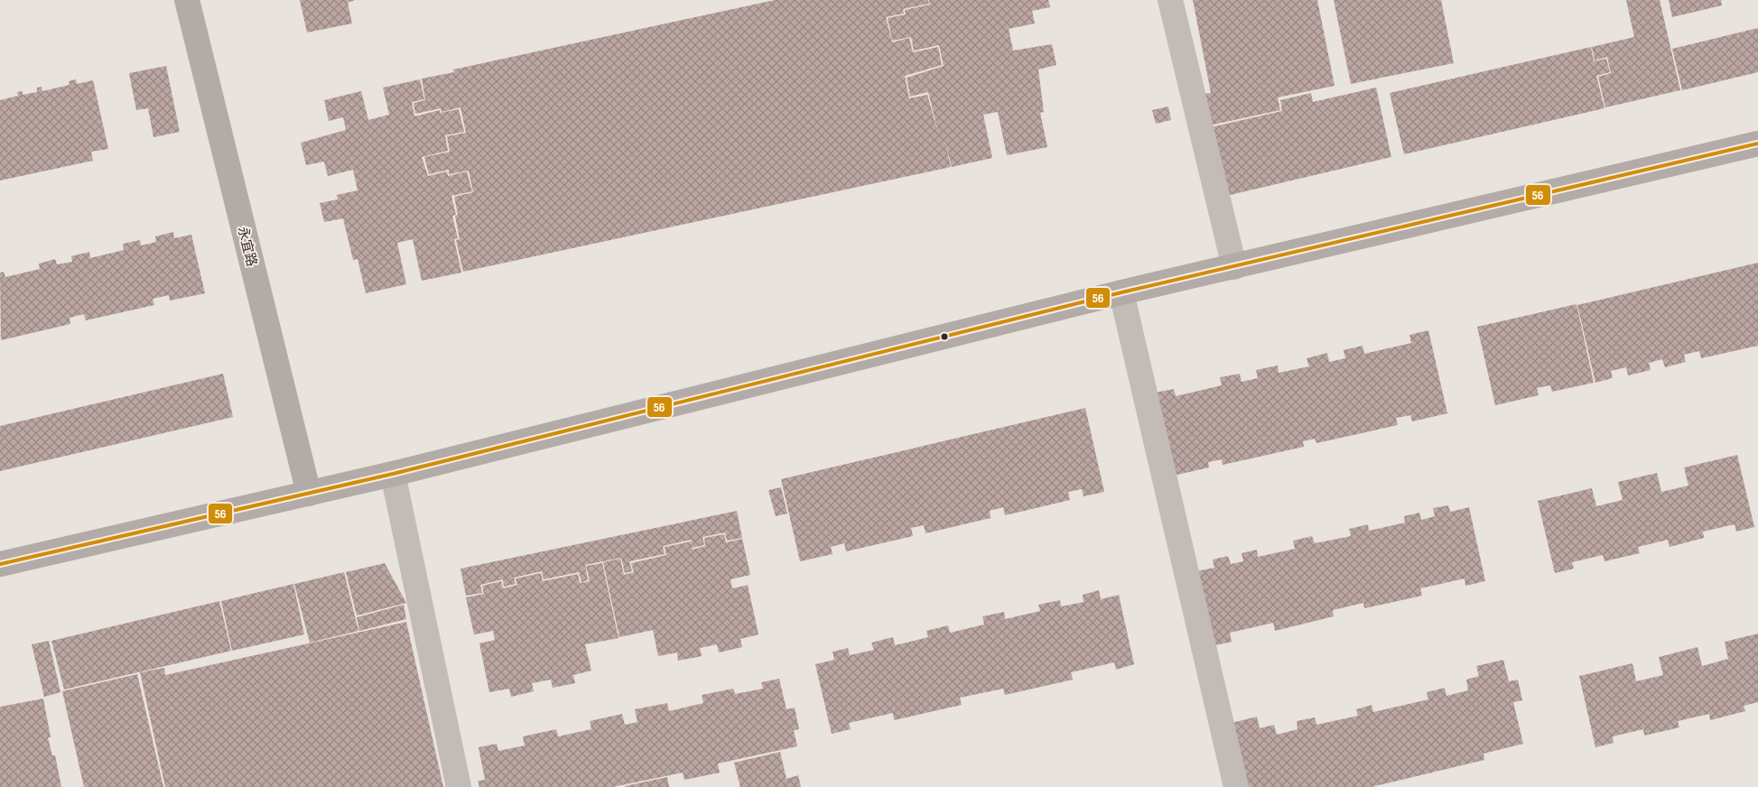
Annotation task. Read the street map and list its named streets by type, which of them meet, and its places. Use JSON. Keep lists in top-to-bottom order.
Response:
{
  "streets": {
    "main road": ["永宜路"]
  },
  "lines": ["transit line 56"]
}
